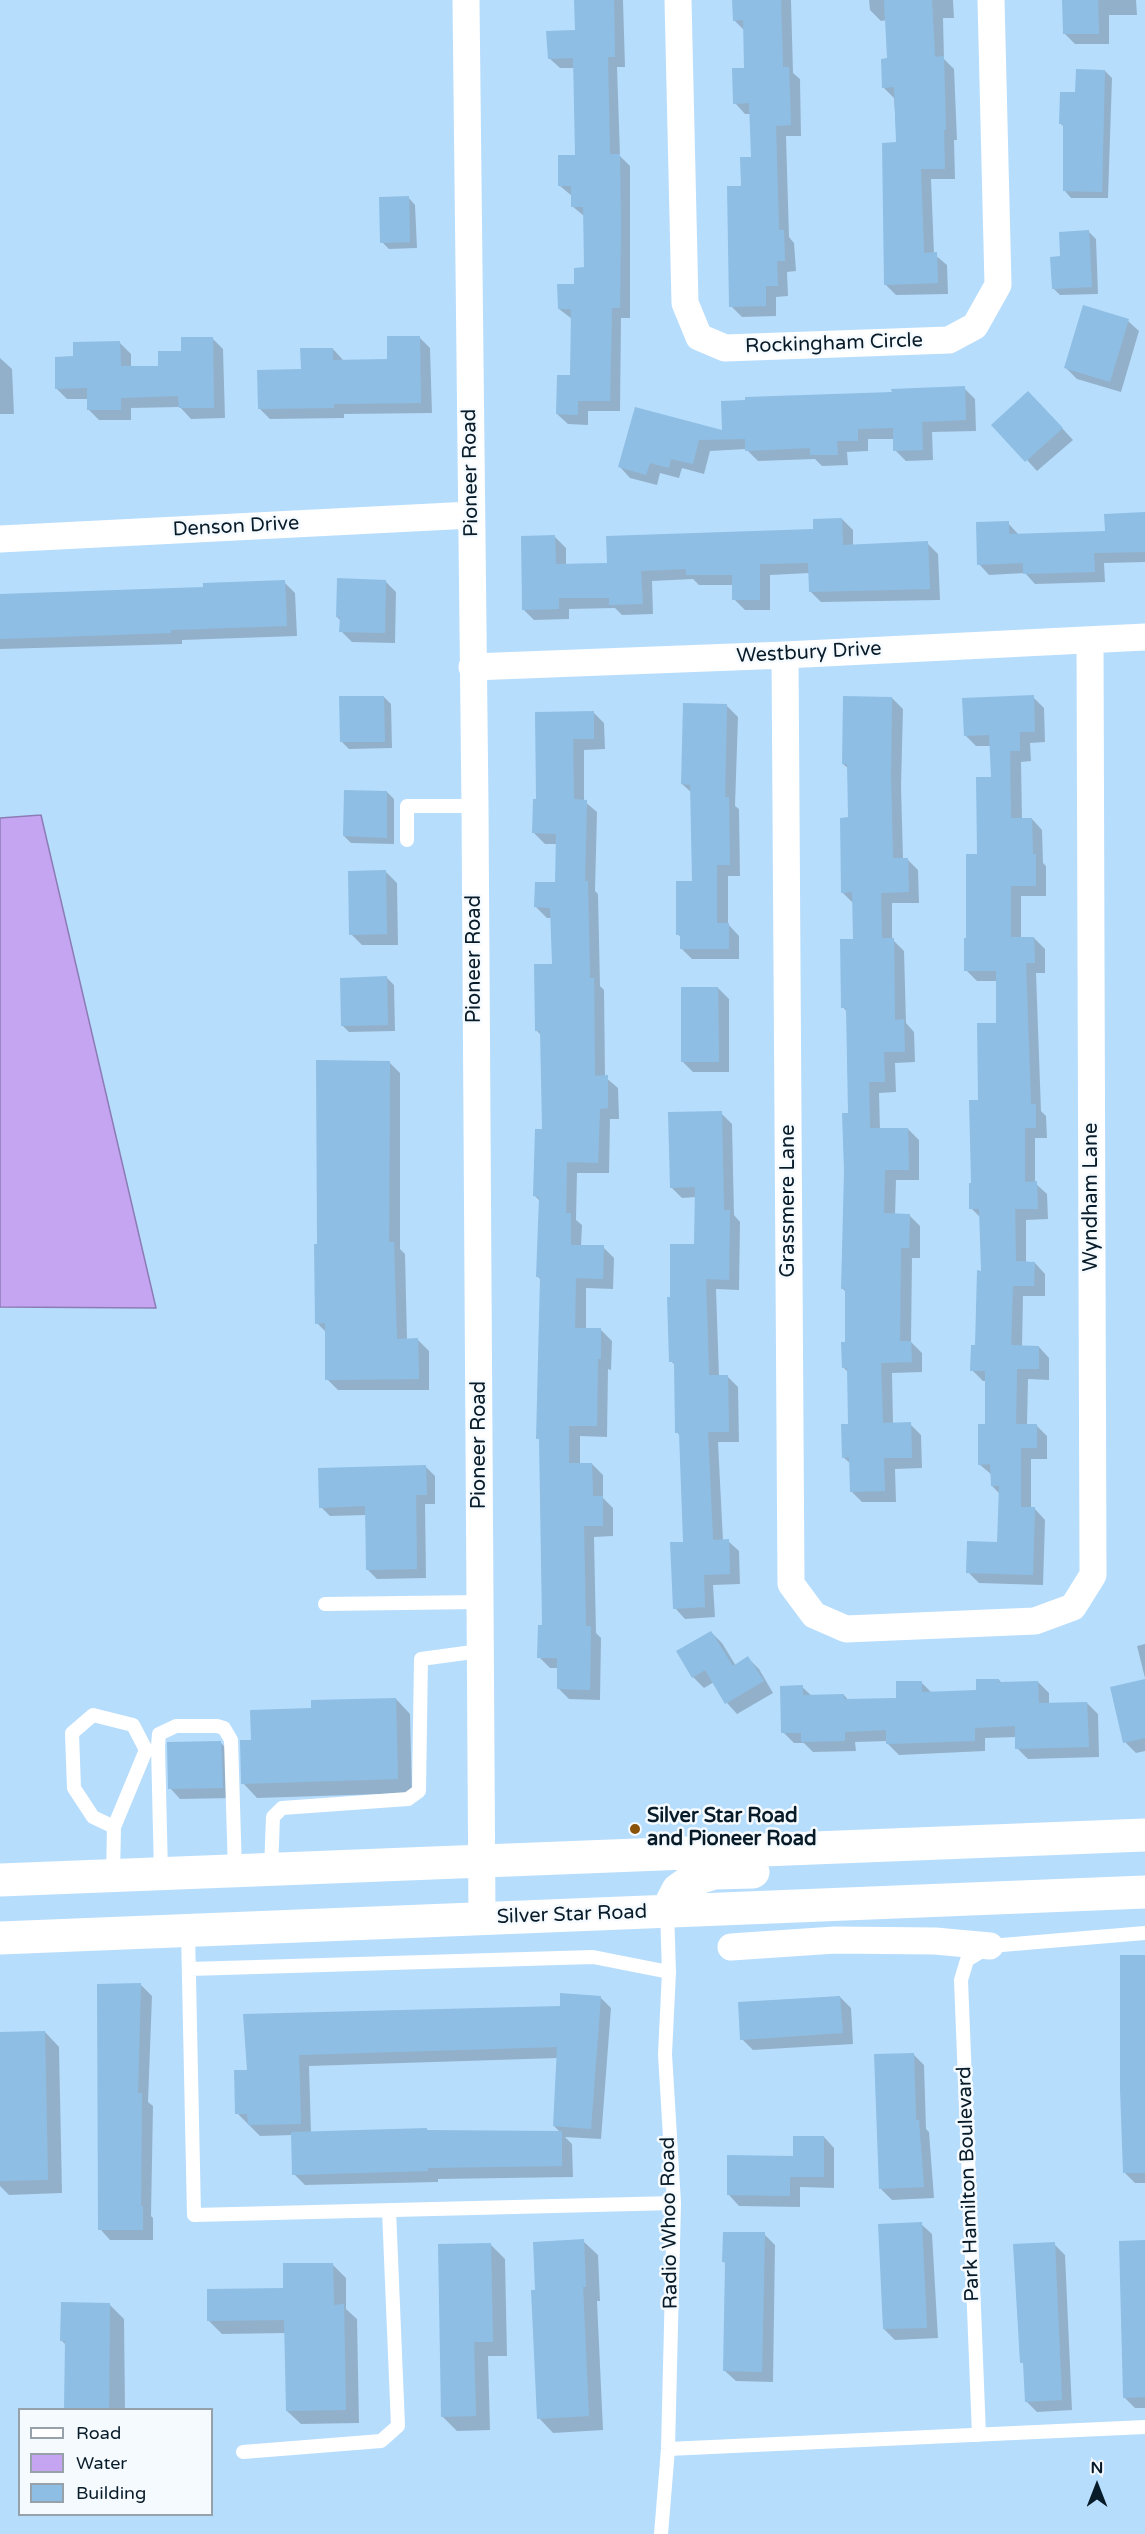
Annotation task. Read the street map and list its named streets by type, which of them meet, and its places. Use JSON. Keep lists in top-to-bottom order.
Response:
{
  "streets": {
    "main road": ["Silver Star Road"],
    "street": [
      "Rockingham Circle",
      "Pioneer Road",
      "Denson Drive",
      "Westbury Drive",
      "Wyndham Lane",
      "Grassmere Lane"
    ],
    "lane": ["Park Hamilton Boulevard", "Radio Whoo Road"]
  },
  "crossings": [
    ["Pioneer Road", "Denson Drive"],
    ["Pioneer Road", "Westbury Drive"],
    ["Pioneer Road", "Silver Star Road"],
    ["Westbury Drive", "Wyndham Lane"],
    ["Westbury Drive", "Grassmere Lane"],
    ["Wyndham Lane", "Grassmere Lane"],
    ["Silver Star Road", "Radio Whoo Road"]
  ],
  "places": ["Silver Star Road and Pioneer Road"],
  "legend": ["Road", "Water", "Building"],
  "north": "top"
}
